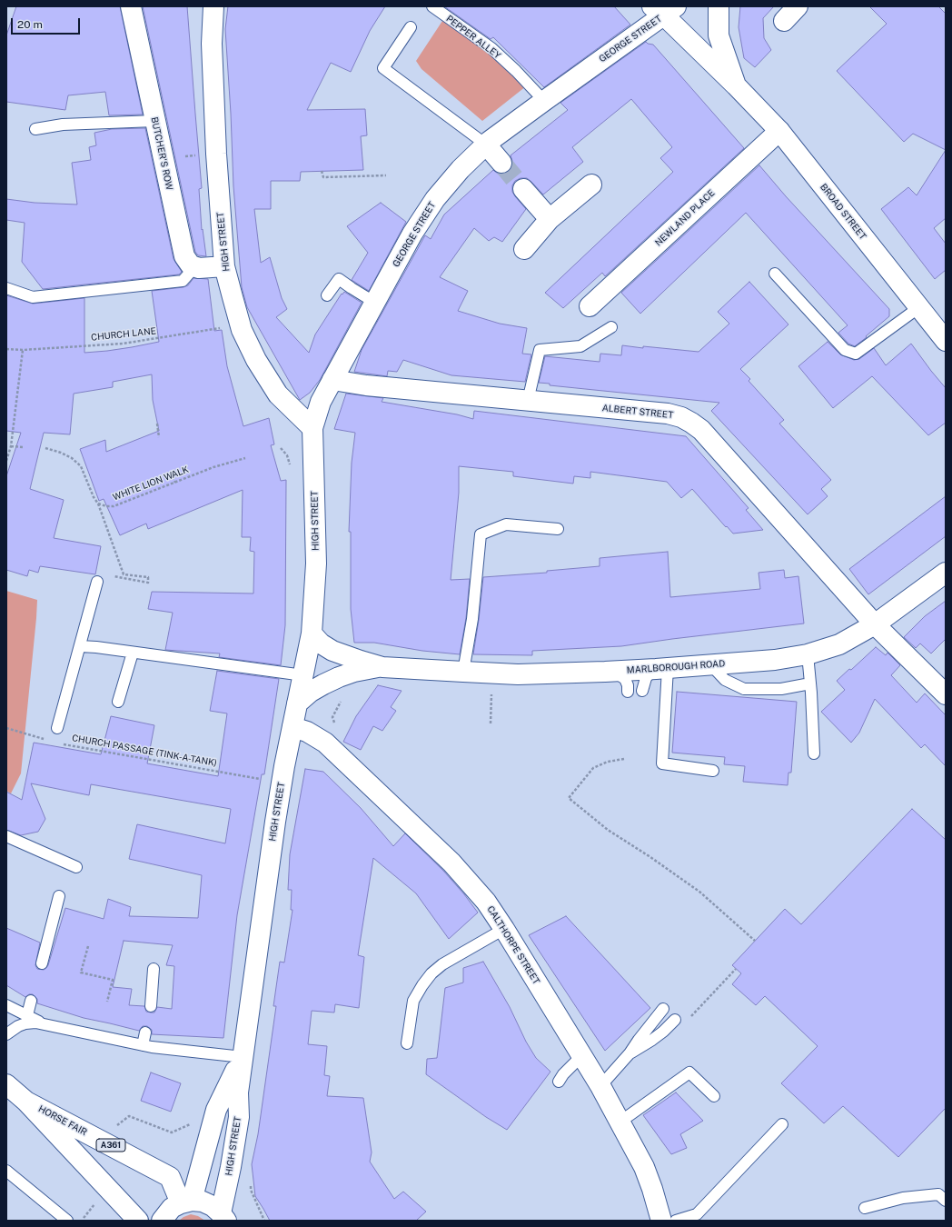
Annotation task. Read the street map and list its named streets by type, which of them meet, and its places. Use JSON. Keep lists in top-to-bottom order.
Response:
{
  "streets": {
    "street": [
      "GEORGE STREET",
      "BUTCHER'S ROW",
      "BROAD STREET",
      "NEWLAND PLACE",
      "HIGH STREET",
      "ALBERT STREET",
      "MARLBOROUGH ROAD",
      "CALTHORPE STREET",
      "HORSE FAIR",
      "A361"
    ],
    "lane": ["PEPPER ALLEY"],
    "path": ["CHURCH LANE", "WHITE LION WALK", "CHURCH PASSAGE (TINK-A-TANK)"]
  },
  "crossings": [
    ["PEPPER ALLEY", "GEORGE STREET"],
    ["GEORGE STREET", "BROAD STREET"],
    ["GEORGE STREET", "HIGH STREET"],
    ["GEORGE STREET", "ALBERT STREET"],
    ["BROAD STREET", "NEWLAND PLACE"],
    ["HIGH STREET", "CHURCH LANE"],
    ["HIGH STREET", "MARLBOROUGH ROAD"],
    ["HIGH STREET", "CHURCH PASSAGE (TINK-A-TANK)"],
    ["HIGH STREET", "CALTHORPE STREET"],
    ["HIGH STREET", "HORSE FAIR"],
    ["ALBERT STREET", "MARLBOROUGH ROAD"]
  ],
  "scale_bar": "20 m"
}
